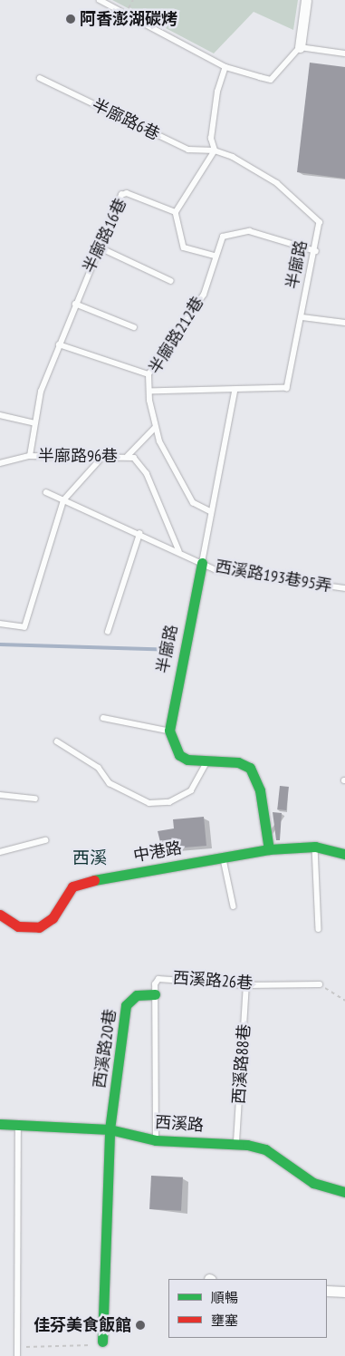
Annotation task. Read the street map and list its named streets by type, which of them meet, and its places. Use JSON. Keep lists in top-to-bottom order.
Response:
{
  "streets": {
    "street": [
      "半廍路",
      "中港路",
      "西溪路20巷",
      "西溪路"
    ],
    "lane": [
      "半廍路6巷",
      "半廍路16巷",
      "半廍路212巷",
      "半廍路96巷",
      "西溪路193巷95弄",
      "西溪路26巷",
      "西溪路88巷"
    ]
  },
  "crossings": [
    ["半廍路6巷", "半廍路"],
    ["半廍路16巷", "半廍路96巷"],
    ["半廍路", "半廍路212巷"],
    ["半廍路", "西溪路193巷95弄"],
    ["西溪路26巷", "西溪路20巷"],
    ["西溪路26巷", "西溪路88巷"],
    ["西溪路26巷", "西溪路"],
    ["西溪路20巷", "西溪路"],
    ["西溪路88巷", "西溪路"]
  ],
  "districts": ["西溪"],
  "places": ["阿香澎湖碳烤", "佳芬美食飯館"],
  "legend": ["順暢", "壅塞"]
}
